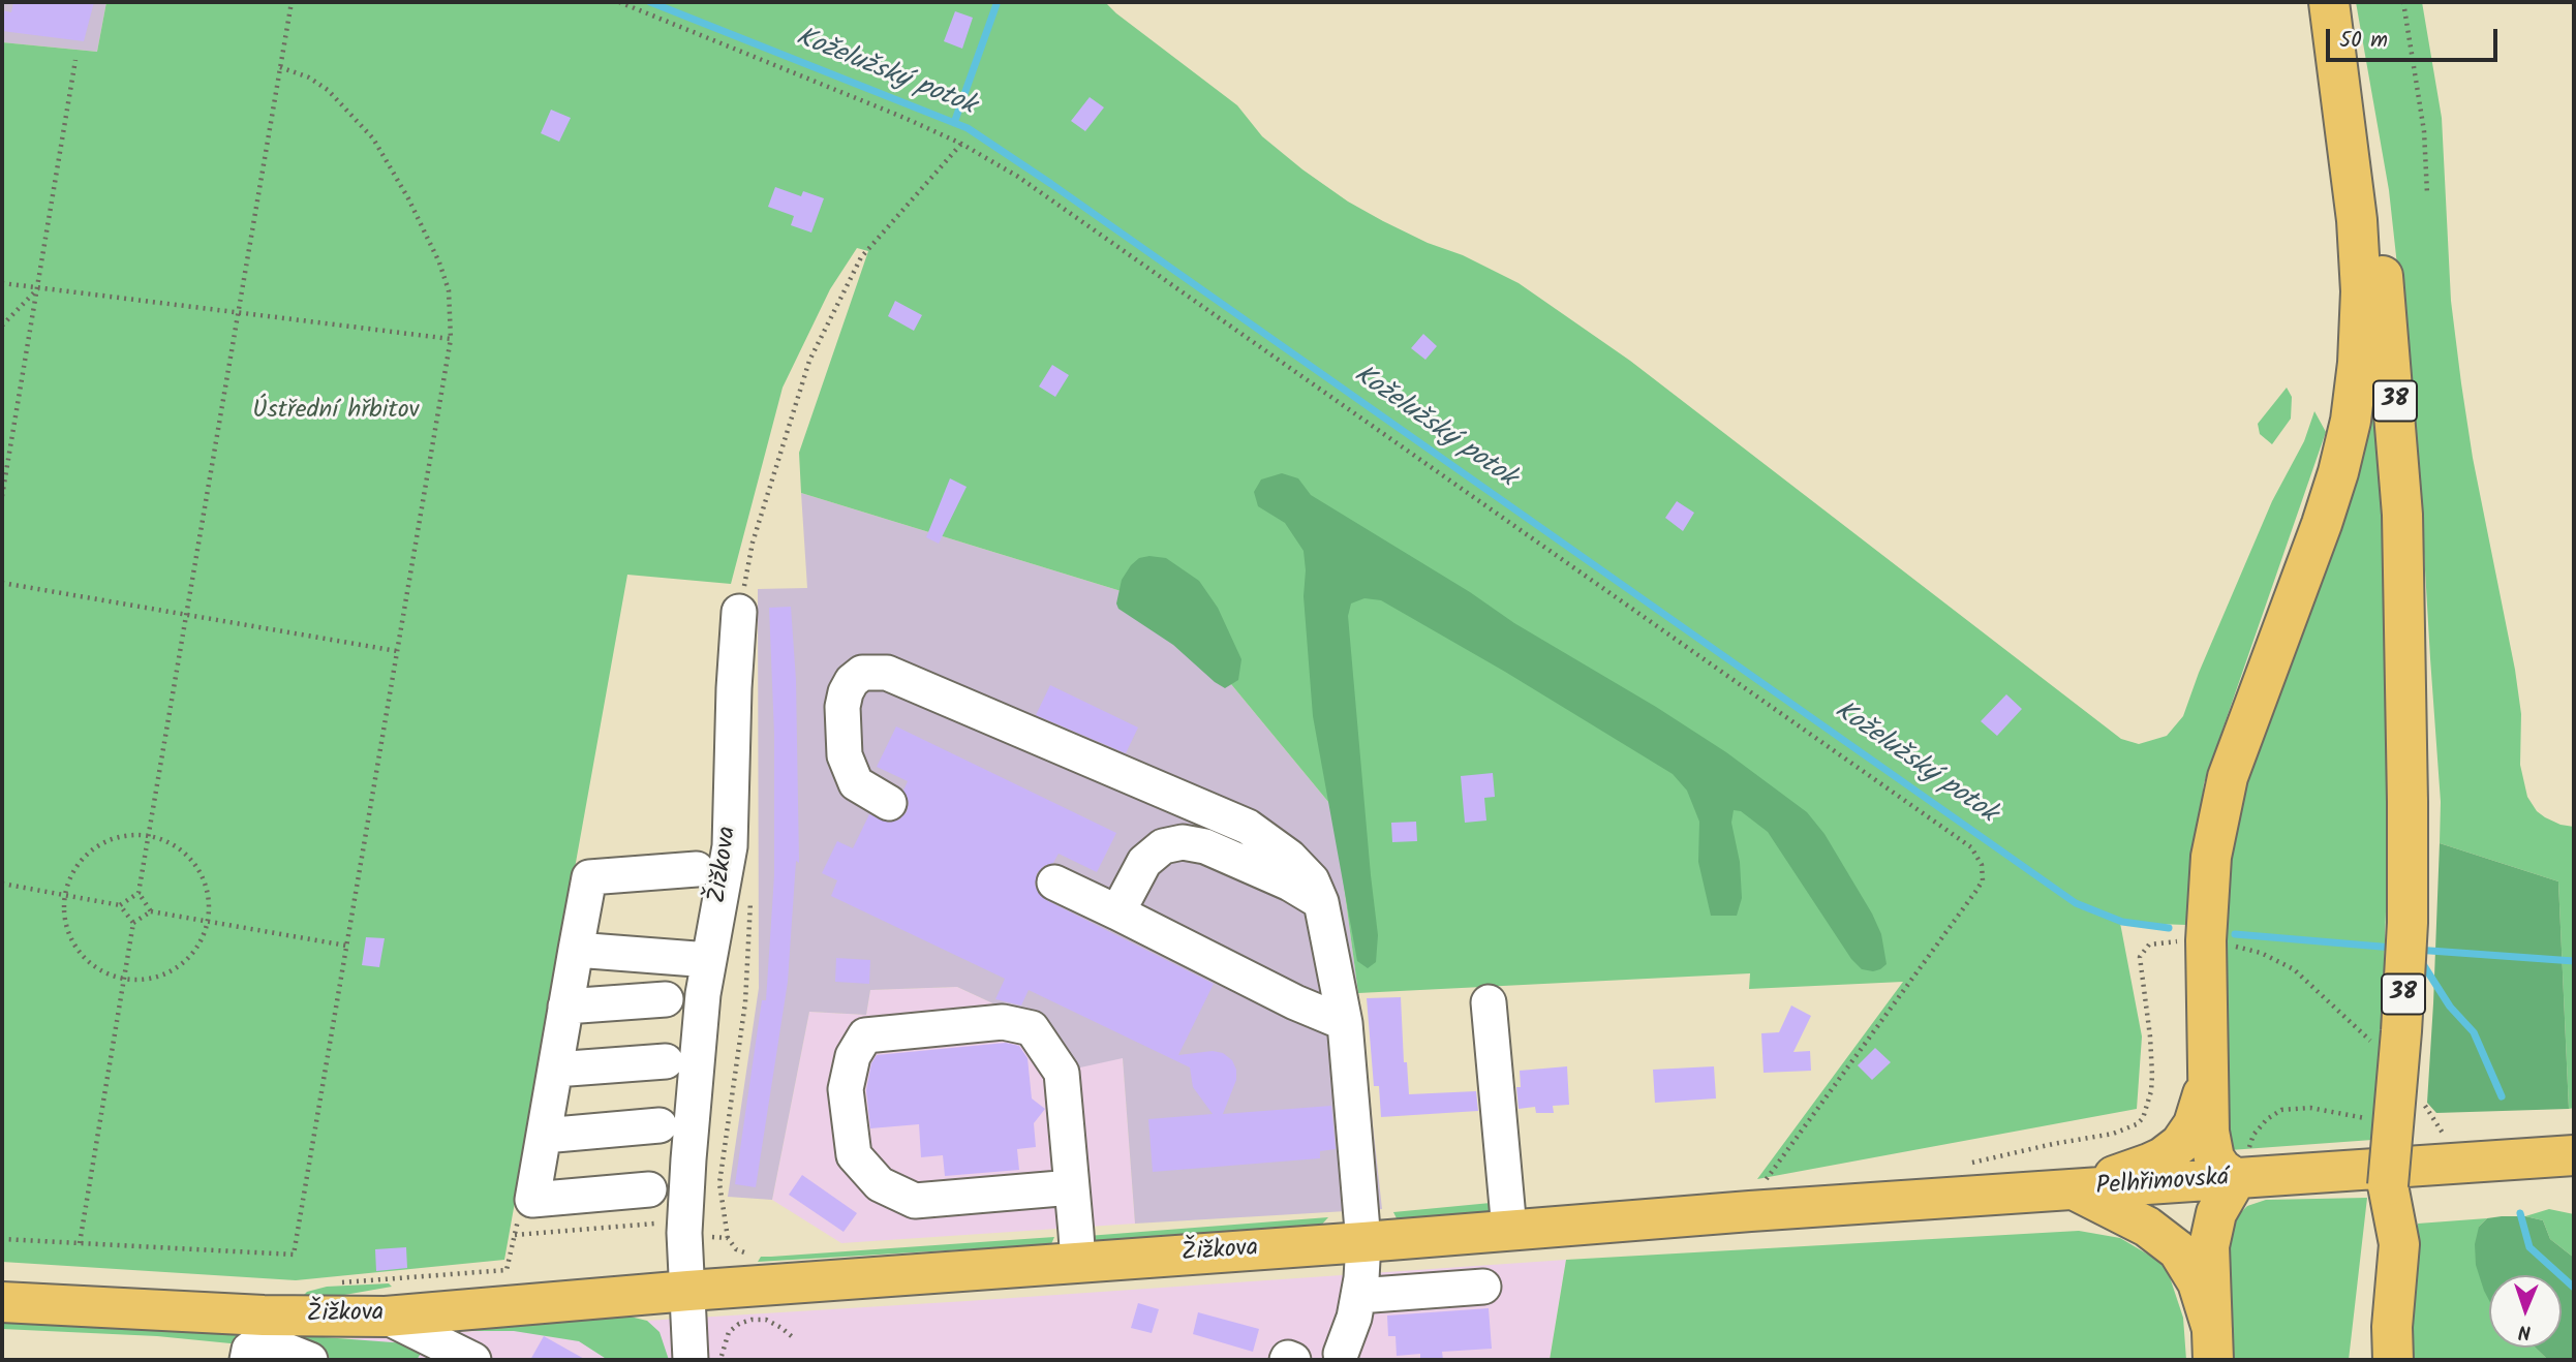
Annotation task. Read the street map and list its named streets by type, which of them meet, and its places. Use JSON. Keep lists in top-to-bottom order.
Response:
{
  "streets": {
    "main road": ["38", "Žižkova", "Pelhřimovská"]
  },
  "crossings": [
    ["Žižkova", "Pelhřimovská"]
  ],
  "water": ["Koželužský potok"],
  "parks": ["Ústřední hřbitov"],
  "scale_bar": "50 m",
  "north": "bottom"
}
